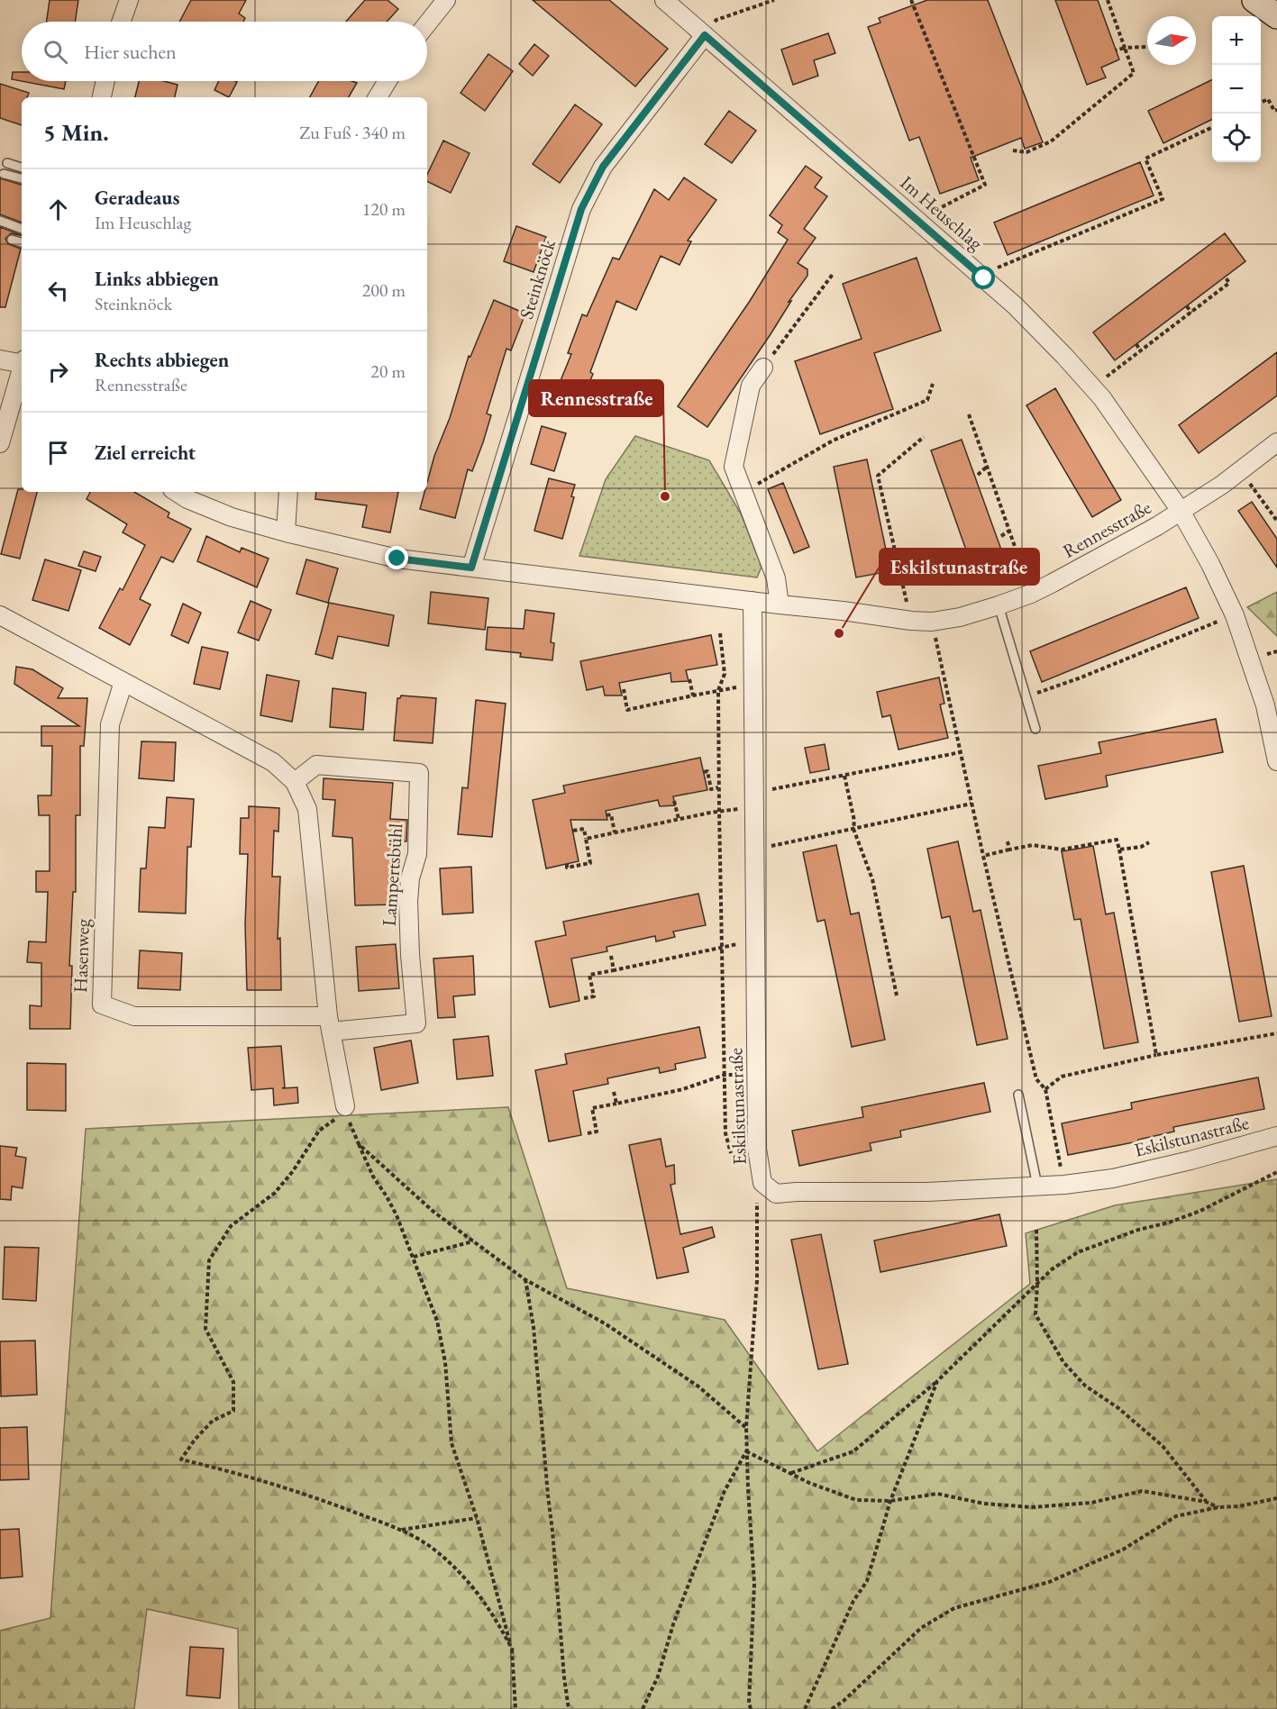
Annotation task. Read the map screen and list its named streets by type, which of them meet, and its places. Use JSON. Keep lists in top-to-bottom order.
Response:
{
  "streets": {
    "street": [
      "Im Heuschlag",
      "Steinknöck",
      "Rennesstraße",
      "Lampertsbühl",
      "Hasenweg",
      "Eskilstunastraße"
    ]
  },
  "crossings": [
    ["Im Heuschlag", "Steinknöck"],
    ["Im Heuschlag", "Rennesstraße"],
    ["Steinknöck", "Rennesstraße"],
    ["Rennesstraße", "Eskilstunastraße"],
    ["Lampertsbühl", "Hasenweg"]
  ],
  "places": ["Rennesstraße", "Eskilstunastraße"],
  "north": "right",
  "page": {
    "map_buttons": ["+", "−"],
    "search": "Hier suchen",
    "heading": ["5 Min.", "Zu Fuß · 340 m"],
    "list": [
      ["Geradeaus", "Im Heuschlag", "120 m"],
      ["Links abbiegen", "Steinknöck", "200 m"],
      ["Rechts abbiegen", "Rennesstraße", "20 m"],
      "Ziel erreicht"
    ]
  }
}
